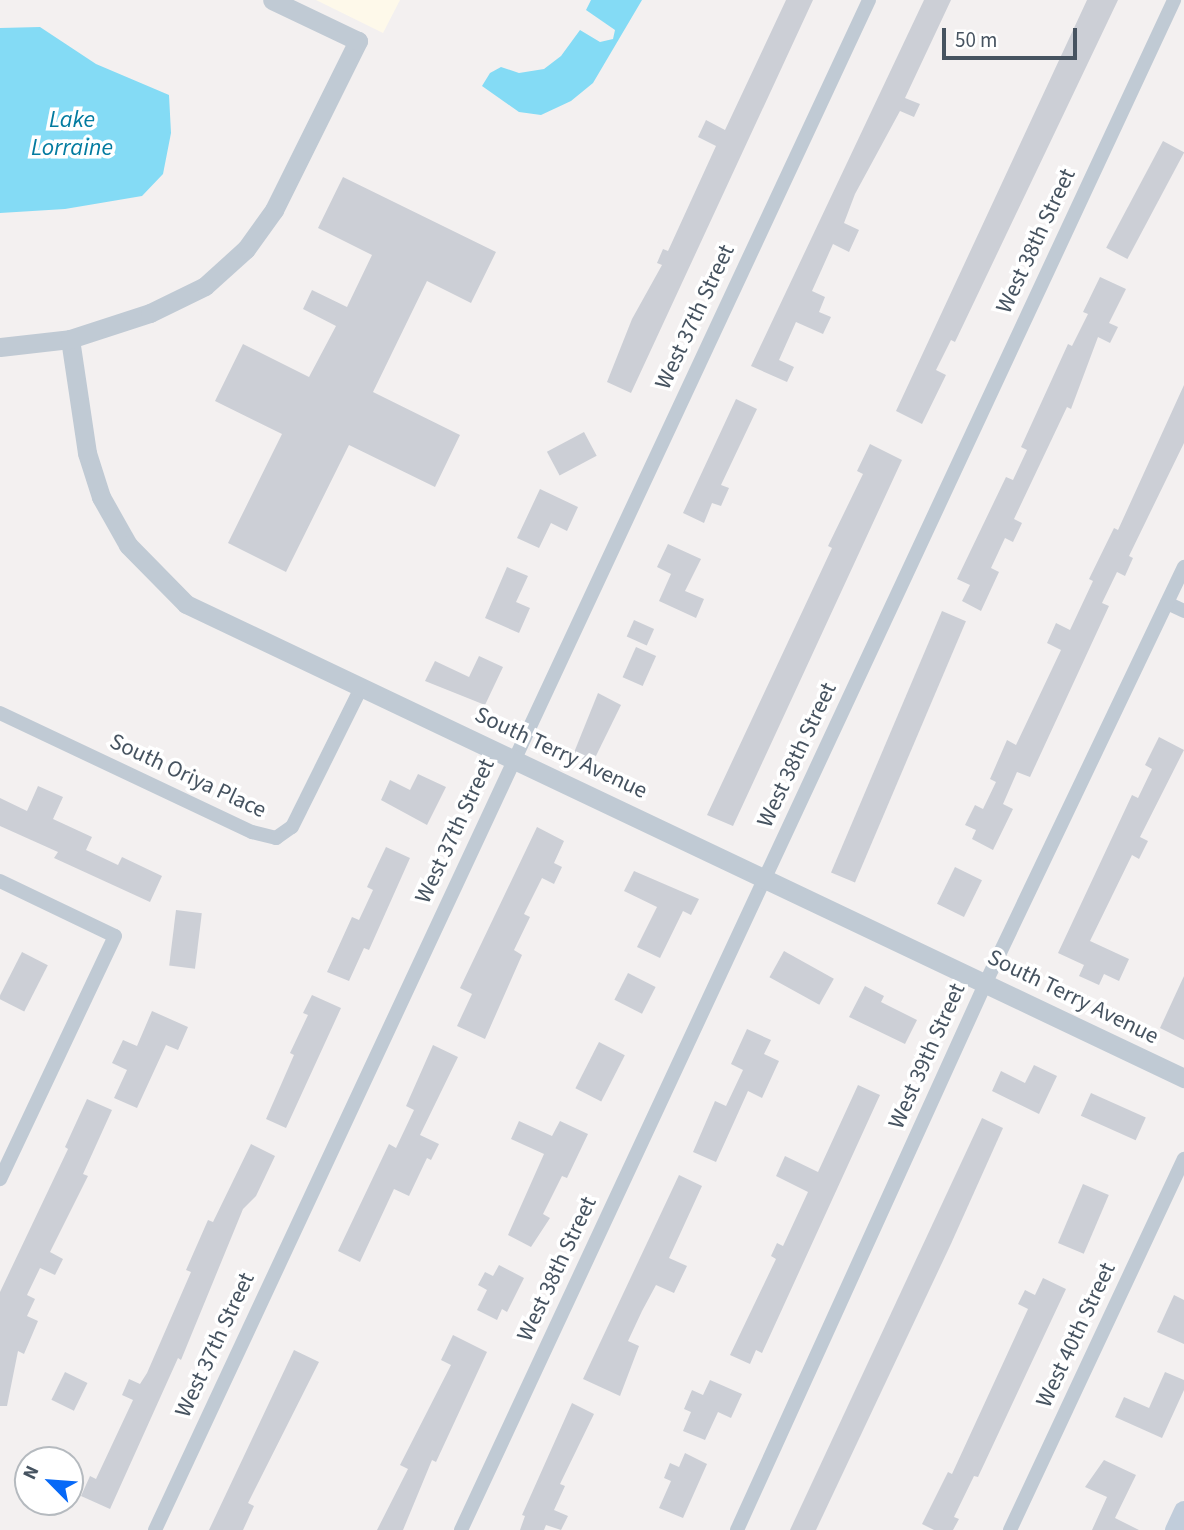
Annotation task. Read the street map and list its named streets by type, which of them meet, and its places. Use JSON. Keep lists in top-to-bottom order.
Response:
{
  "streets": {
    "street": [
      "West 38th Street",
      "West 37th Street",
      "South Terry Avenue",
      "South Oriya Place",
      "West 39th Street",
      "West 40th Street"
    ]
  },
  "crossings": [
    ["West 38th Street", "South Terry Avenue"],
    ["West 37th Street", "South Terry Avenue"],
    ["South Terry Avenue", "South Oriya Place"],
    ["South Terry Avenue", "West 39th Street"]
  ],
  "water": ["Lake Lorraine"],
  "scale_bar": "50 m",
  "north": "top left"
}
